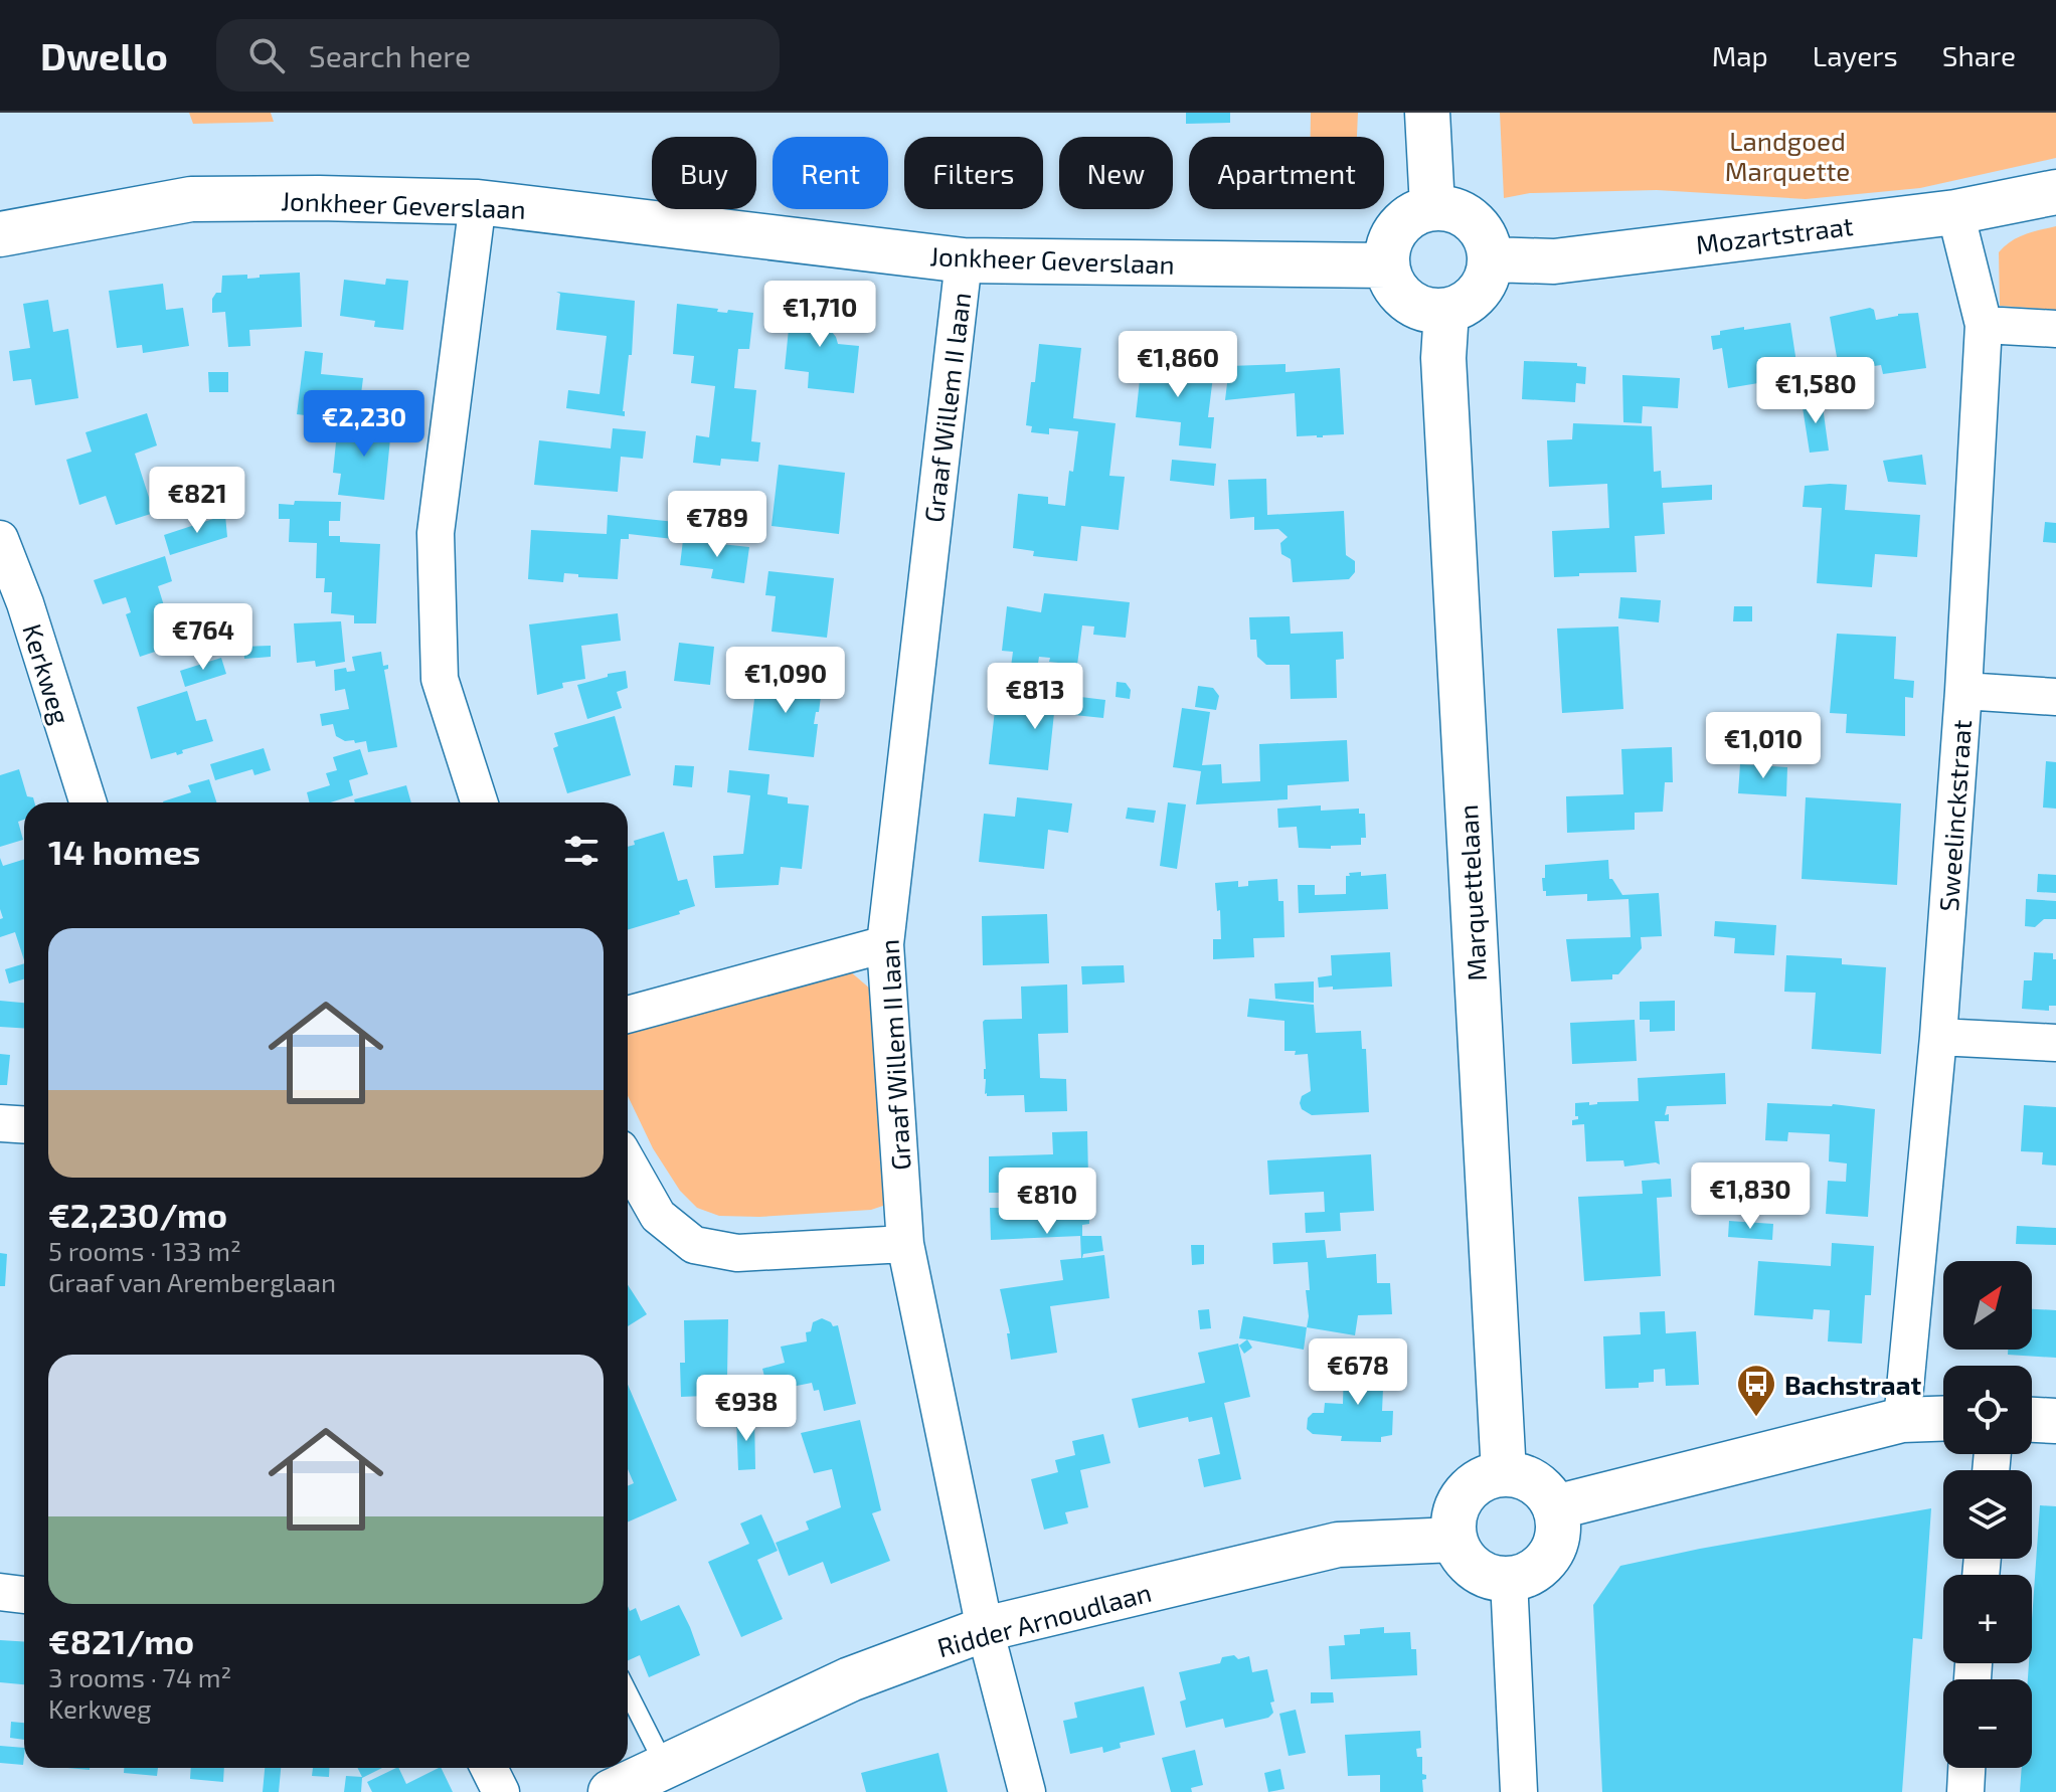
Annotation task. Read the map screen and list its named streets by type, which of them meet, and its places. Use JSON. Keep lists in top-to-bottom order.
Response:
{
  "streets": {
    "street": [
      "Jonkheer Geverslaan",
      "Mozartstraat",
      "Graaf Willem II laan",
      "Kerkweg",
      "Sweelinckstraat",
      "Marquettelaan",
      "Ridder Arnoudlaan"
    ]
  },
  "crossings": [
    ["Jonkheer Geverslaan", "Mozartstraat"],
    ["Jonkheer Geverslaan", "Graaf Willem II laan"],
    ["Jonkheer Geverslaan", "Marquettelaan"],
    ["Mozartstraat", "Sweelinckstraat"],
    ["Mozartstraat", "Marquettelaan"],
    ["Graaf Willem II laan", "Ridder Arnoudlaan"],
    ["Marquettelaan", "Ridder Arnoudlaan"]
  ],
  "parks": ["Landgoed Marquette"],
  "places": {
    "bus stop": ["Bachstraat"]
  },
  "north": "top right",
  "page": {
    "header": "Dwello",
    "search": "Search here",
    "nav": ["Map", "Layers", "Share"],
    "chip": [
      "Buy",
      "Rent",
      "Filters",
      "New",
      "Apartment"
    ],
    "price": [
      "€1,710",
      "€1,860",
      "€1,580",
      "€2,230",
      "€821",
      "€789",
      "€764",
      "€1,090",
      "€813",
      "€1,010",
      "€1,830",
      "€810",
      "€678",
      "€938"
    ],
    "heading": "14 homes",
    "list": [
      {
        "name": "€2,230/mo",
        "note": "5 rooms · 133 m² · Graaf van Aremberglaan"
      },
      {
        "name": "€821/mo",
        "note": "3 rooms · 74 m² · Kerkweg"
      }
    ],
    "map_buttons": ["+", "−"]
  }
}
